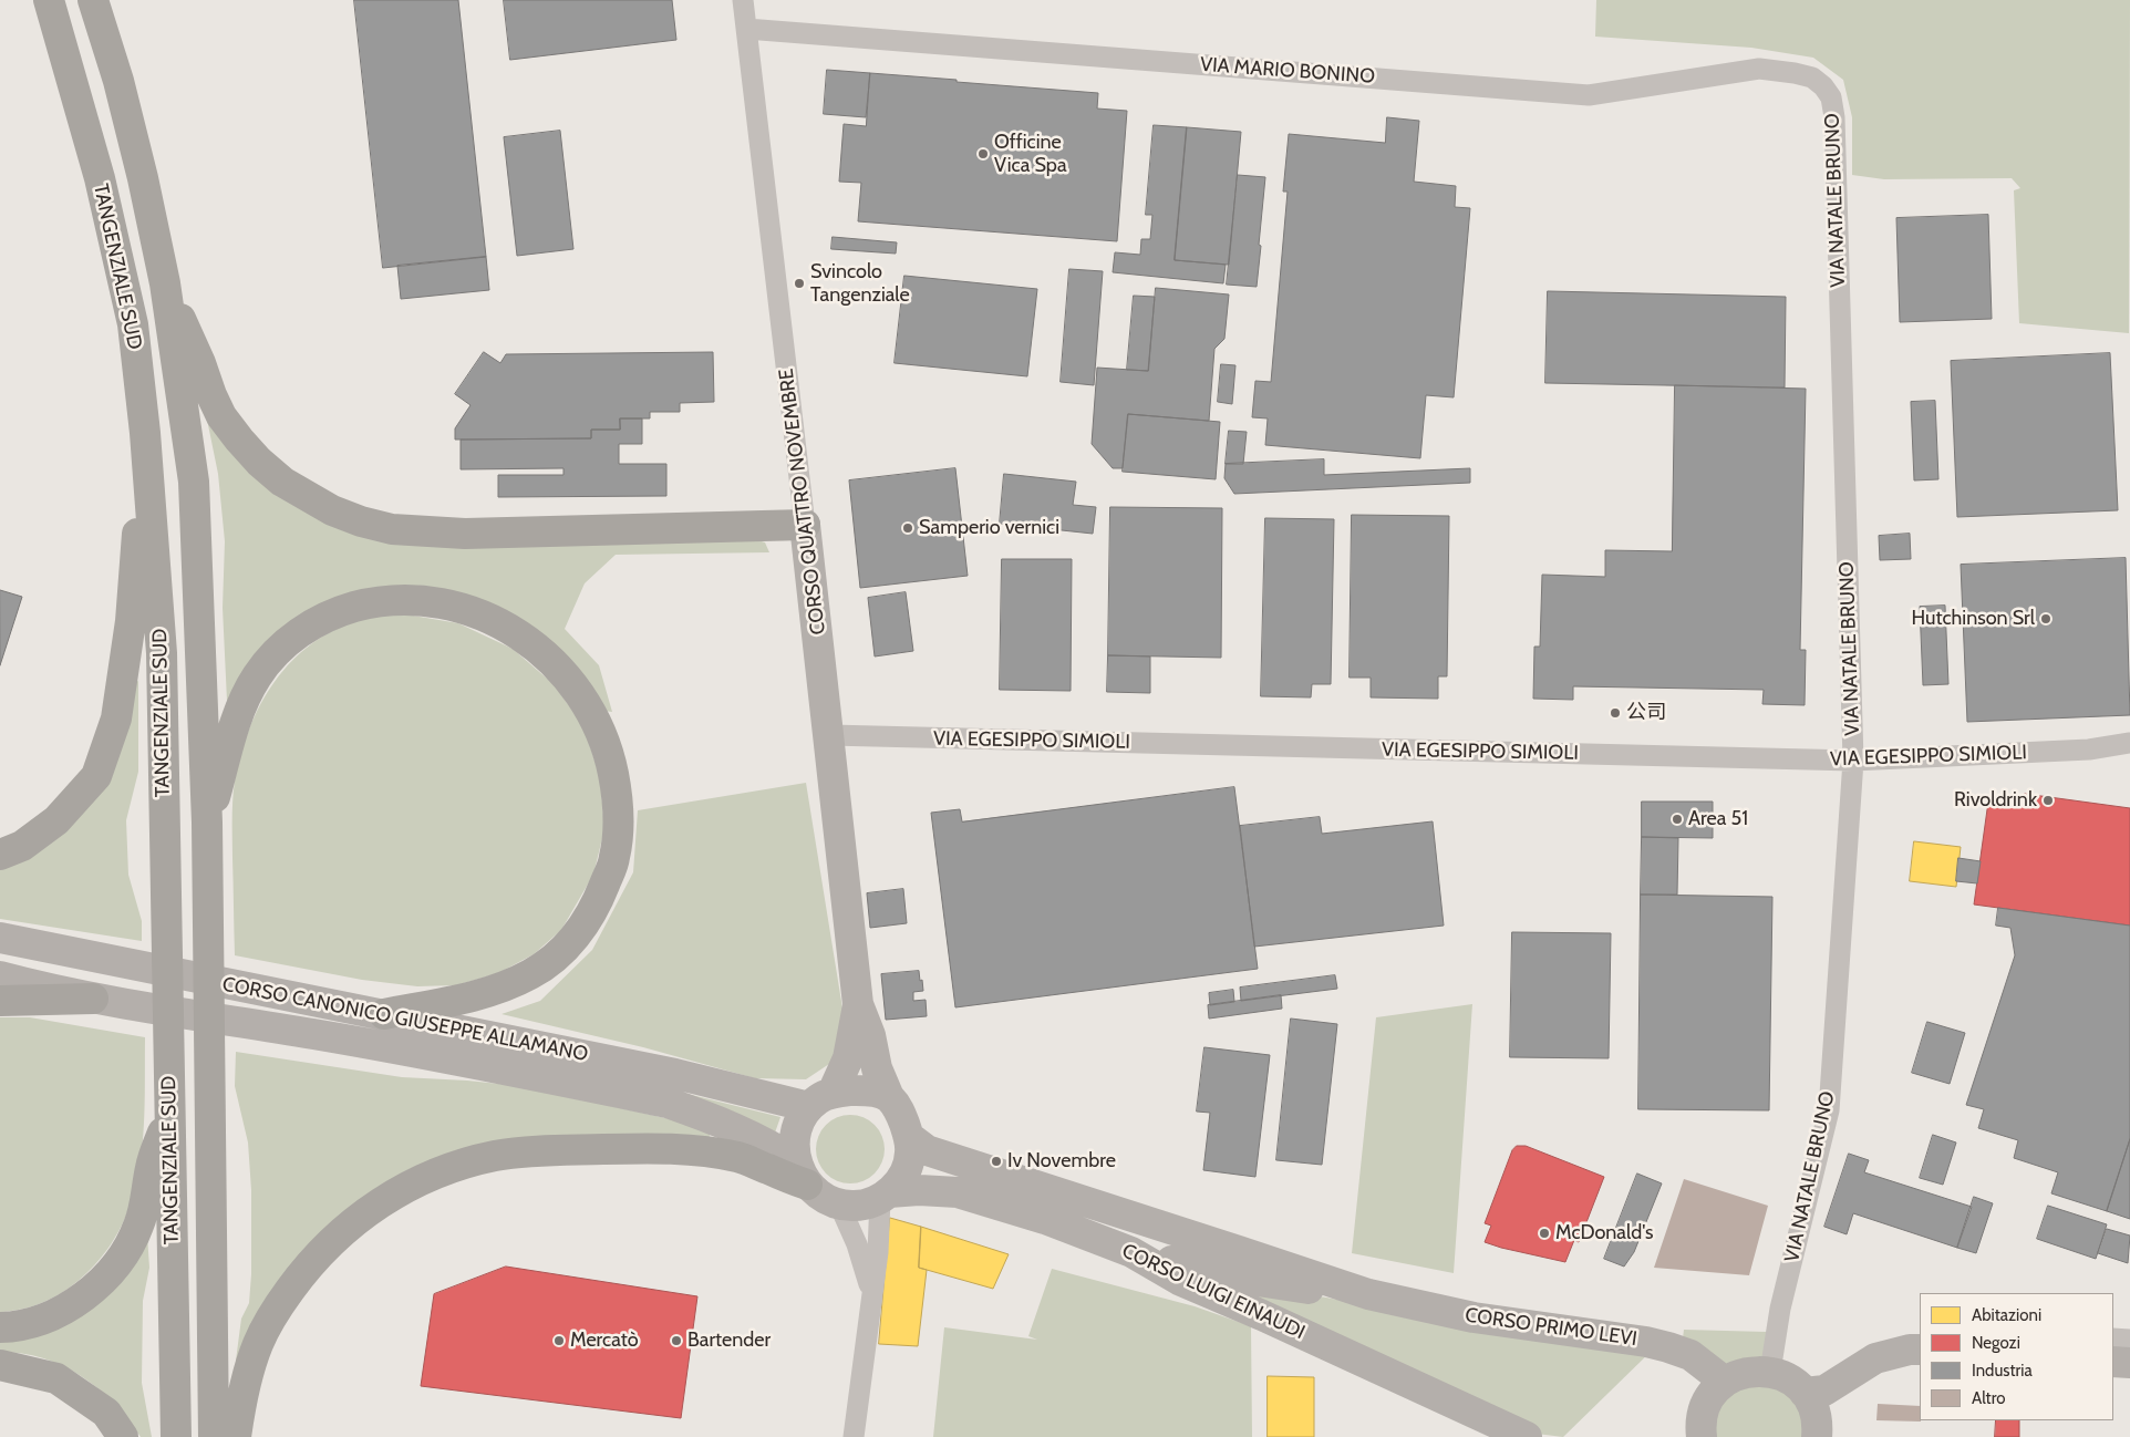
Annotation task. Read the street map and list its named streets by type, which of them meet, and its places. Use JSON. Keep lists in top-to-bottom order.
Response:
{
  "streets": {
    "highway": ["TANGENZIALE SUD"],
    "main road": [
      "CORSO QUATTRO NOVEMBRE",
      "CORSO CANONICO GIUSEPPE ALLAMANO",
      "CORSO LUIGI EINAUDI",
      "CORSO PRIMO LEVI"
    ],
    "street": ["VIA MARIO BONINO", "VIA NATALE BRUNO", "VIA EGESIPPO SIMIOLI"]
  },
  "crossings": [
    ["VIA MARIO BONINO", "VIA NATALE BRUNO"],
    ["VIA MARIO BONINO", "CORSO QUATTRO NOVEMBRE"],
    ["VIA NATALE BRUNO", "VIA EGESIPPO SIMIOLI"],
    ["CORSO QUATTRO NOVEMBRE", "VIA EGESIPPO SIMIOLI"],
    ["CORSO QUATTRO NOVEMBRE", "CORSO CANONICO GIUSEPPE ALLAMANO"],
    ["CORSO QUATTRO NOVEMBRE", "CORSO LUIGI EINAUDI"],
    ["CORSO CANONICO GIUSEPPE ALLAMANO", "CORSO LUIGI EINAUDI"],
    ["CORSO LUIGI EINAUDI", "CORSO PRIMO LEVI"]
  ],
  "places": [
    "Officine Vica Spa",
    "Svincolo Tangenziale",
    "Samperio vernici",
    "Hutchinson Srl",
    "公司",
    "Rivoldrink",
    "Area 51",
    "Iv Novembre",
    "McDonald's",
    "Mercatò",
    "Bartender"
  ],
  "legend": [
    "Abitazioni",
    "Negozi",
    "Industria",
    "Altro"
  ]
}
